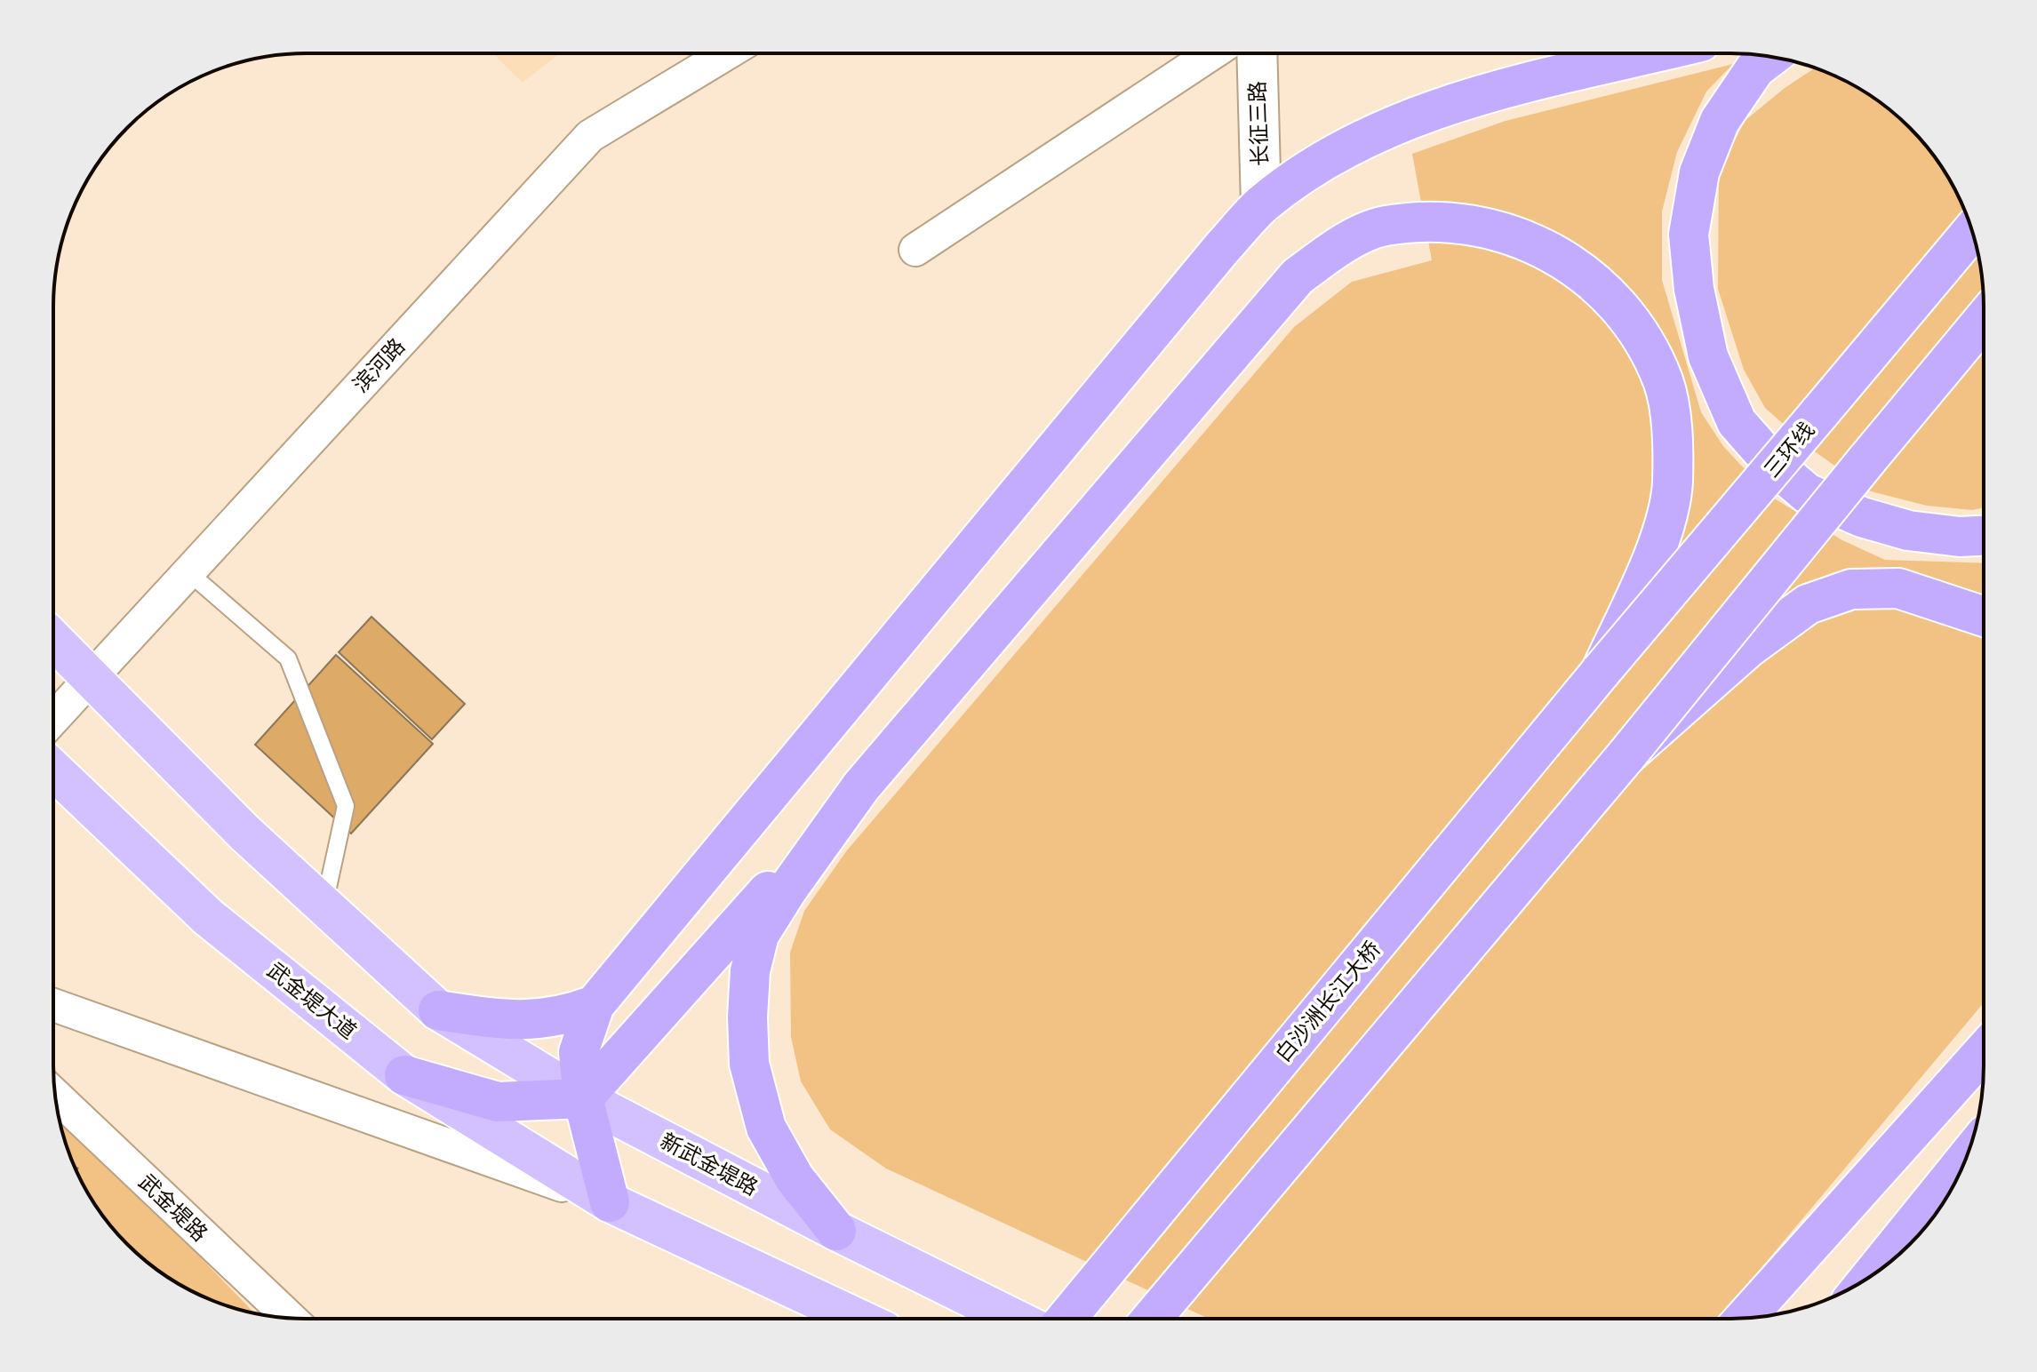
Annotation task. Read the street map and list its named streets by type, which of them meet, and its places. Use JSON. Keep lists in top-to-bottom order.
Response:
{
  "streets": {
    "highway": ["三环线", "白沙洲长江大桥"],
    "main road": ["武金堤大道", "新武金堤路"],
    "street": ["长征三路", "滨河路", "武金堤路"]
  },
  "crossings": [
    ["三环线", "白沙洲长江大桥"]
  ]
}
